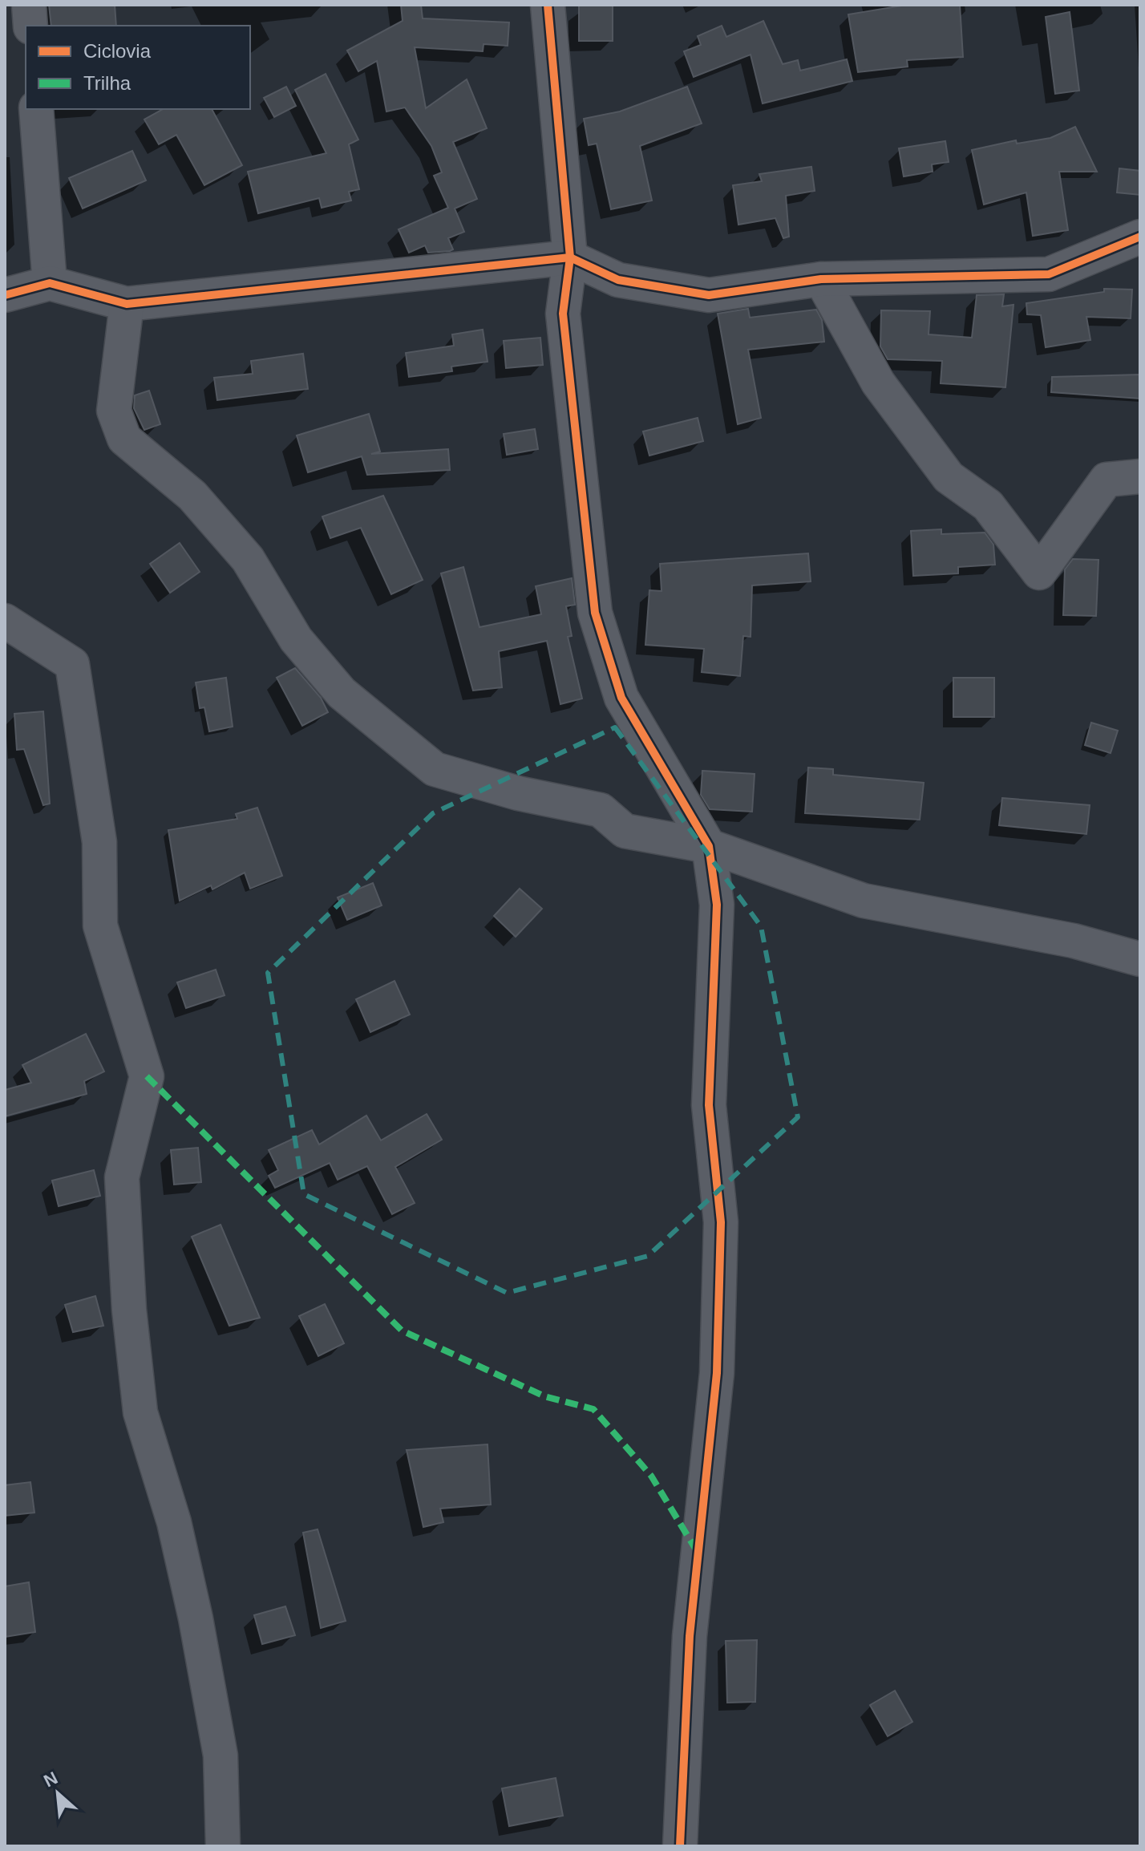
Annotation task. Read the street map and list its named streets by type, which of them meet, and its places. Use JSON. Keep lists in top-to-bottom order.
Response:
{
  "legend": ["Ciclovia", "Trilha"],
  "north": "top left"
}
